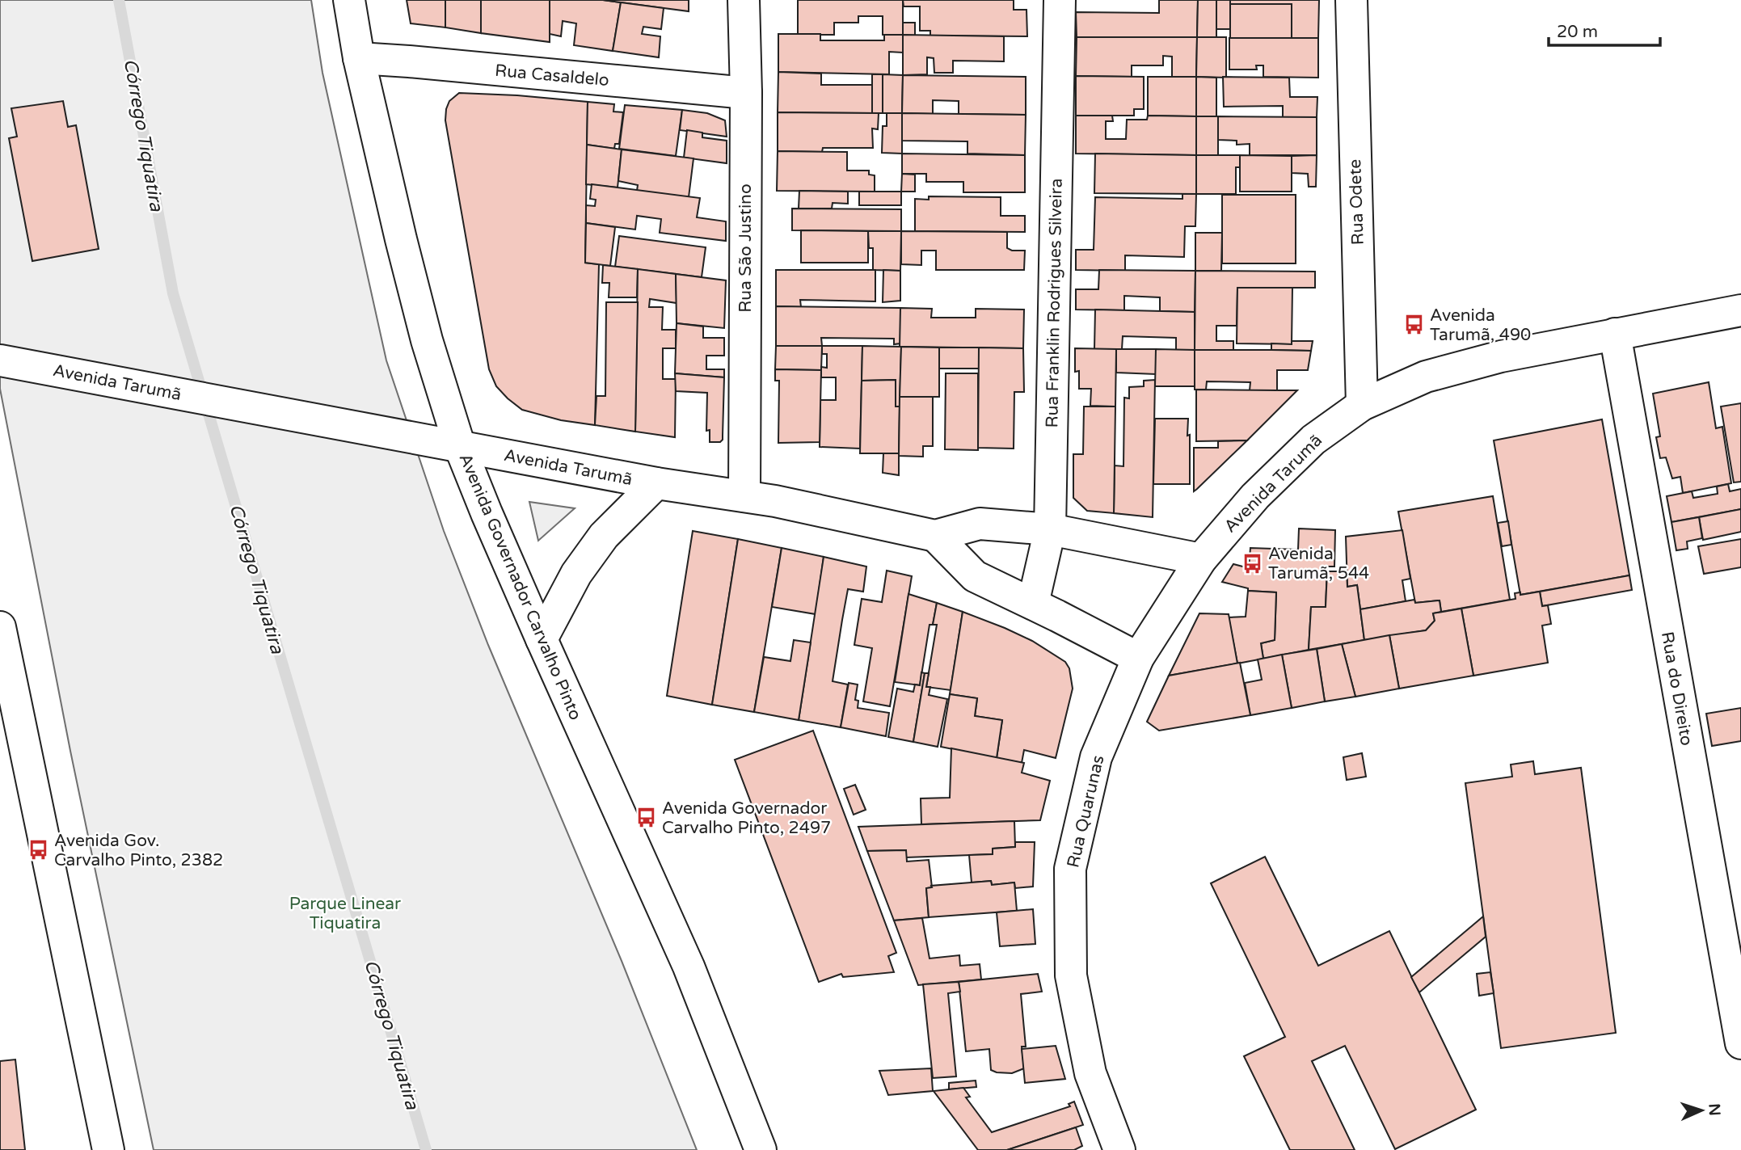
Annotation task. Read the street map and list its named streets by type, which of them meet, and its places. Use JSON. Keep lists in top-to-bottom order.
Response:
{
  "streets": {
    "street": [
      "Rua Casaldelo",
      "Rua Odete",
      "Rua São Justino",
      "Rua Franklin Rodrigues Silveira",
      "Avenida Tarumã",
      "Avenida Governador Carvalho Pinto",
      "Rua do Direito",
      "Rua Quarunas"
    ]
  },
  "crossings": [
    ["Rua Casaldelo", "Rua São Justino"],
    ["Rua Casaldelo", "Avenida Governador Carvalho Pinto"],
    ["Rua Odete", "Avenida Tarumã"],
    ["Rua São Justino", "Avenida Tarumã"],
    ["Rua Franklin Rodrigues Silveira", "Avenida Tarumã"],
    ["Avenida Tarumã", "Avenida Governador Carvalho Pinto"],
    ["Avenida Tarumã", "Rua do Direito"],
    ["Avenida Tarumã", "Rua Quarunas"]
  ],
  "water": ["Córrego Tiquatira"],
  "parks": ["Parque Linear Tiquatira"],
  "places": {
    "bus stop": [
      "Avenida Tarumã, 490",
      "Avenida Tarumã, 544",
      "Avenida Governador Carvalho Pinto, 2497",
      "Avenida Gov. Carvalho Pinto, 2382"
    ]
  },
  "scale_bar": "20 m",
  "north": "right"
}
